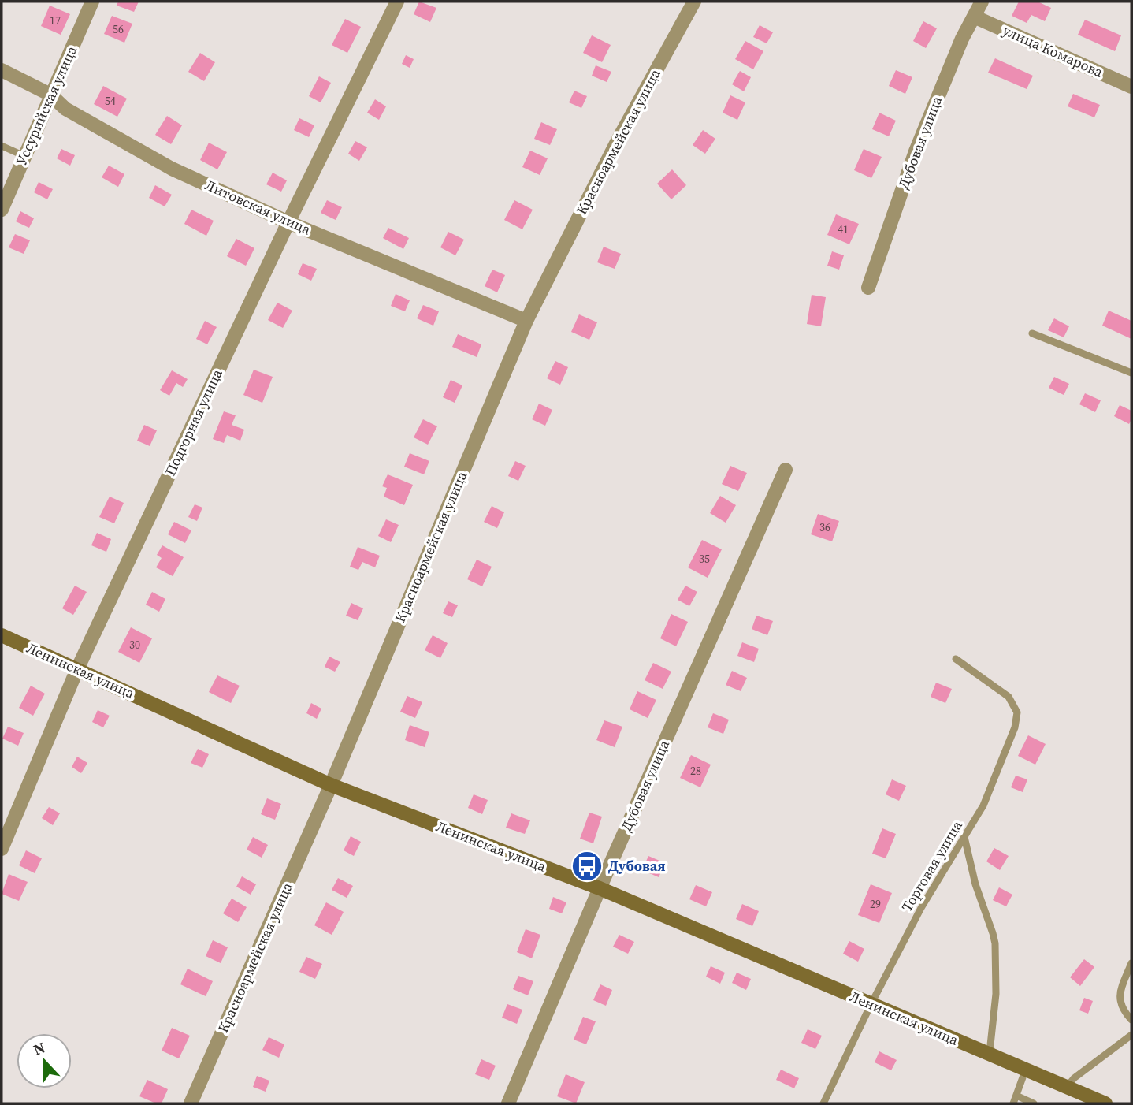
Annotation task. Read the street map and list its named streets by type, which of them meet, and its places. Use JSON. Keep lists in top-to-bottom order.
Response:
{
  "streets": {
    "main road": ["Ленинская улица"],
    "street": [
      "улица Комарова",
      "Уссурийская улица",
      "Красноармейская улица",
      "Дубовая улица",
      "Литовская улица",
      "Подгорная улица"
    ],
    "lane": ["Торговая улица"]
  },
  "crossings": [
    ["улица Комарова", "Дубовая улица"],
    ["Уссурийская улица", "Литовская улица"],
    ["Красноармейская улица", "Литовская улица"],
    ["Красноармейская улица", "Ленинская улица"],
    ["Дубовая улица", "Ленинская улица"],
    ["Литовская улица", "Подгорная улица"],
    ["Подгорная улица", "Ленинская улица"],
    ["Ленинская улица", "Торговая улица"]
  ],
  "places": {
    "bus stop": ["Дубовая"]
  },
  "house_numbers": [
    "17",
    "56",
    "54",
    "41",
    "36",
    "35",
    "30",
    "28",
    "29"
  ],
  "north": "top"
}
